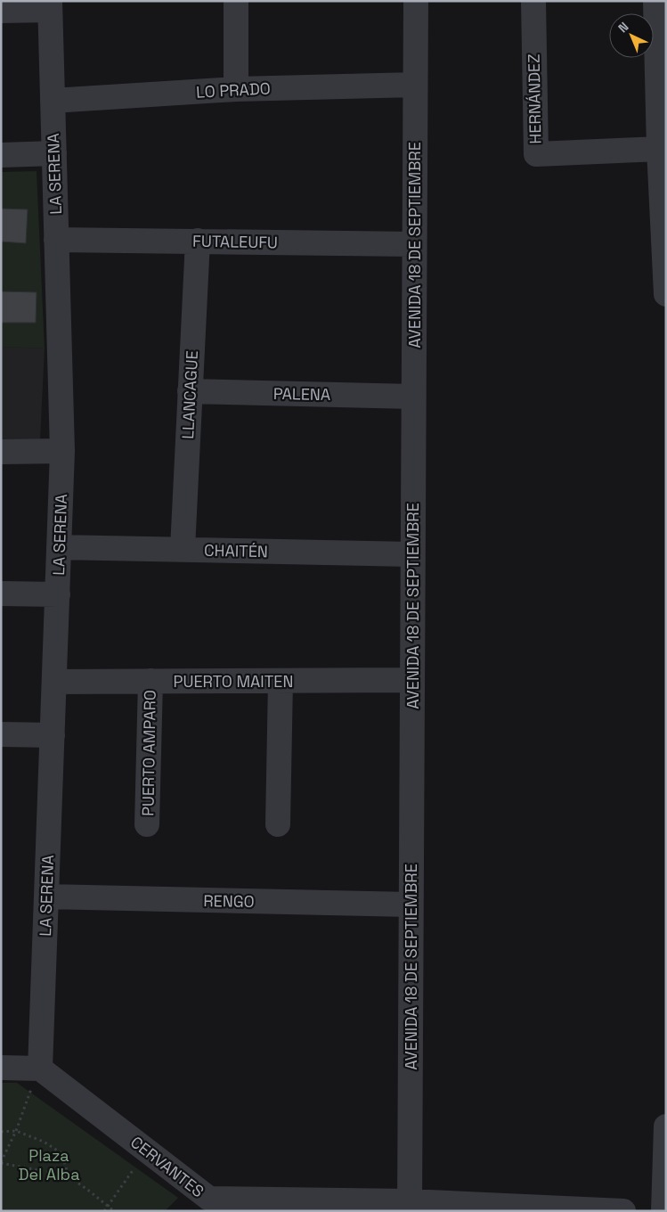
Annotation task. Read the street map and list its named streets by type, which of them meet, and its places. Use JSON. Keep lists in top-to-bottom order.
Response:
{
  "streets": {
    "street": [
      "LO PRADO",
      "HERNÁNDEZ",
      "LA SERENA",
      "FUTALEUFU",
      "AVENIDA 18 DE SEPTIEMBRE",
      "PALENA",
      "LLANCAGUE",
      "CHAITÉN",
      "PUERTO MAITEN",
      "PUERTO AMPARO",
      "RENGO",
      "CERVANTES"
    ]
  },
  "crossings": [
    ["LO PRADO", "LA SERENA"],
    ["LO PRADO", "AVENIDA 18 DE SEPTIEMBRE"],
    ["LA SERENA", "FUTALEUFU"],
    ["LA SERENA", "CHAITÉN"],
    ["LA SERENA", "PUERTO MAITEN"],
    ["LA SERENA", "RENGO"],
    ["LA SERENA", "CERVANTES"],
    ["FUTALEUFU", "AVENIDA 18 DE SEPTIEMBRE"],
    ["FUTALEUFU", "LLANCAGUE"],
    ["AVENIDA 18 DE SEPTIEMBRE", "PALENA"],
    ["AVENIDA 18 DE SEPTIEMBRE", "CHAITÉN"],
    ["AVENIDA 18 DE SEPTIEMBRE", "PUERTO MAITEN"],
    ["AVENIDA 18 DE SEPTIEMBRE", "RENGO"],
    ["AVENIDA 18 DE SEPTIEMBRE", "CERVANTES"],
    ["PALENA", "LLANCAGUE"],
    ["LLANCAGUE", "CHAITÉN"],
    ["PUERTO MAITEN", "PUERTO AMPARO"]
  ],
  "parks": ["Plaza Del Alba"],
  "north": "top left"
}
